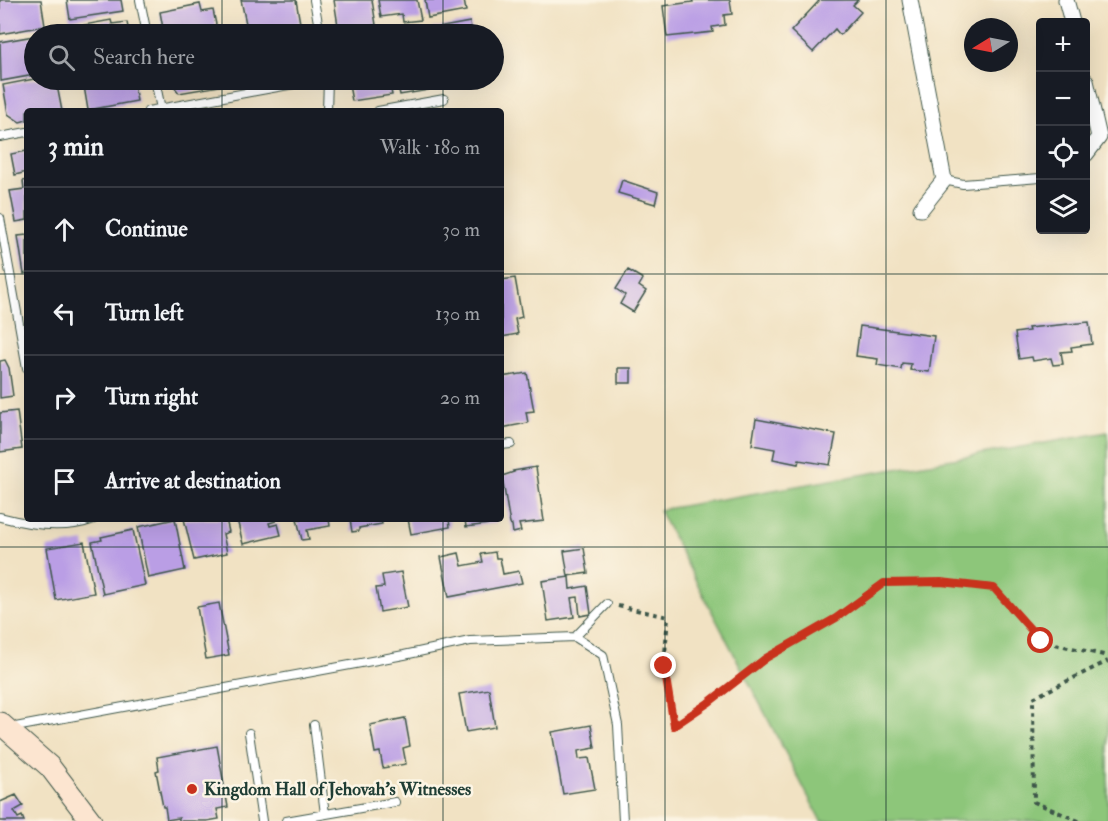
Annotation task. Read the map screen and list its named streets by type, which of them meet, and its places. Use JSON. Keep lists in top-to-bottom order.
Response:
{
  "places": ["Kingdom Hall of Jehovah’s Witnesses"],
  "north": "left",
  "page": {
    "map_buttons": ["+", "−"],
    "search": "Search here",
    "heading": ["3 min", "Walk · 180 m"],
    "list": [
      ["Continue", "30 m"],
      ["Turn left", "130 m"],
      ["Turn right", "20 m"],
      "Arrive at destination"
    ]
  }
}
